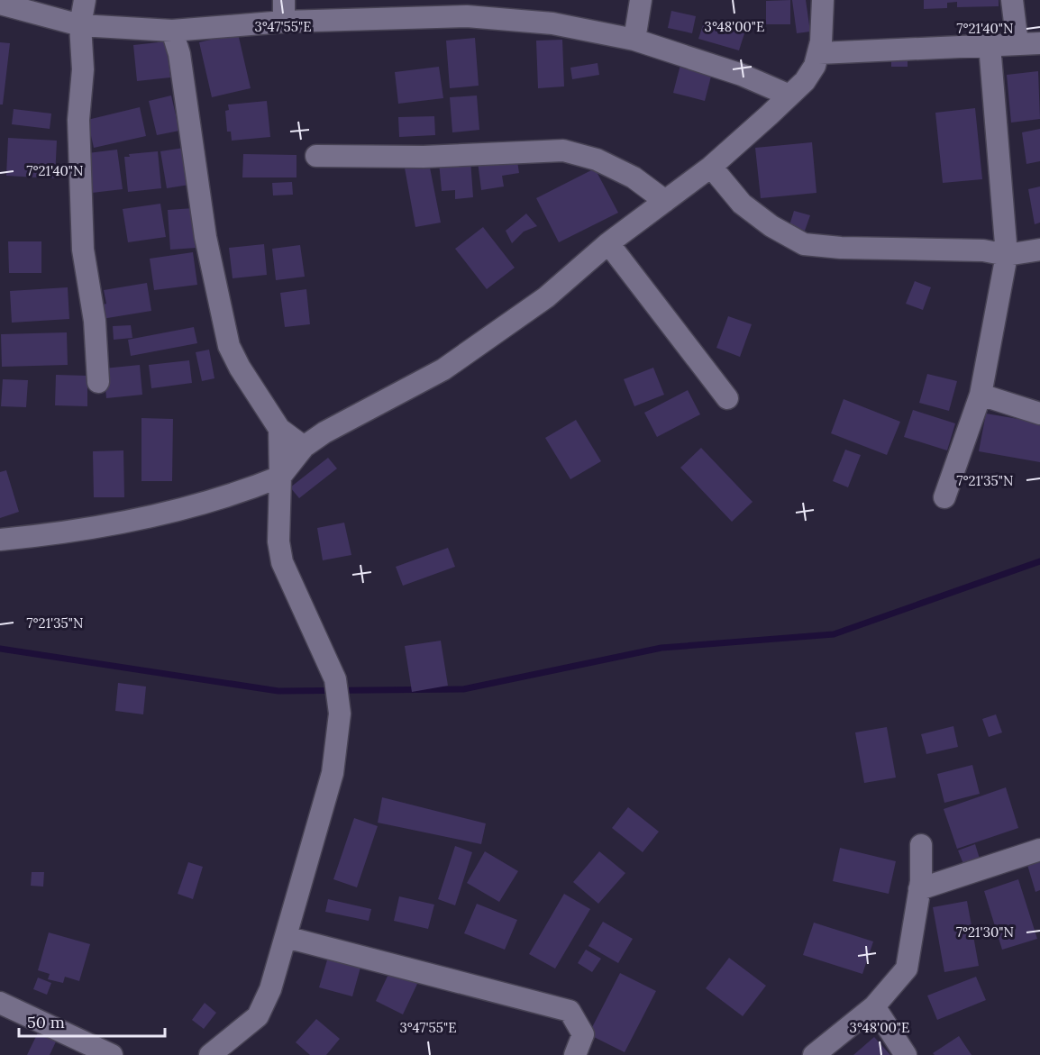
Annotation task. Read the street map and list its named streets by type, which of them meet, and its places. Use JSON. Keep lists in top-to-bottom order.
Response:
{
  "scale_bar": "50 m",
  "coordinates": [
    "3°47'55\"E",
    "3°48'00\"E",
    "7°21'40\"N",
    "7°21'35\"N",
    "7°21'30\"N"
  ]
}
